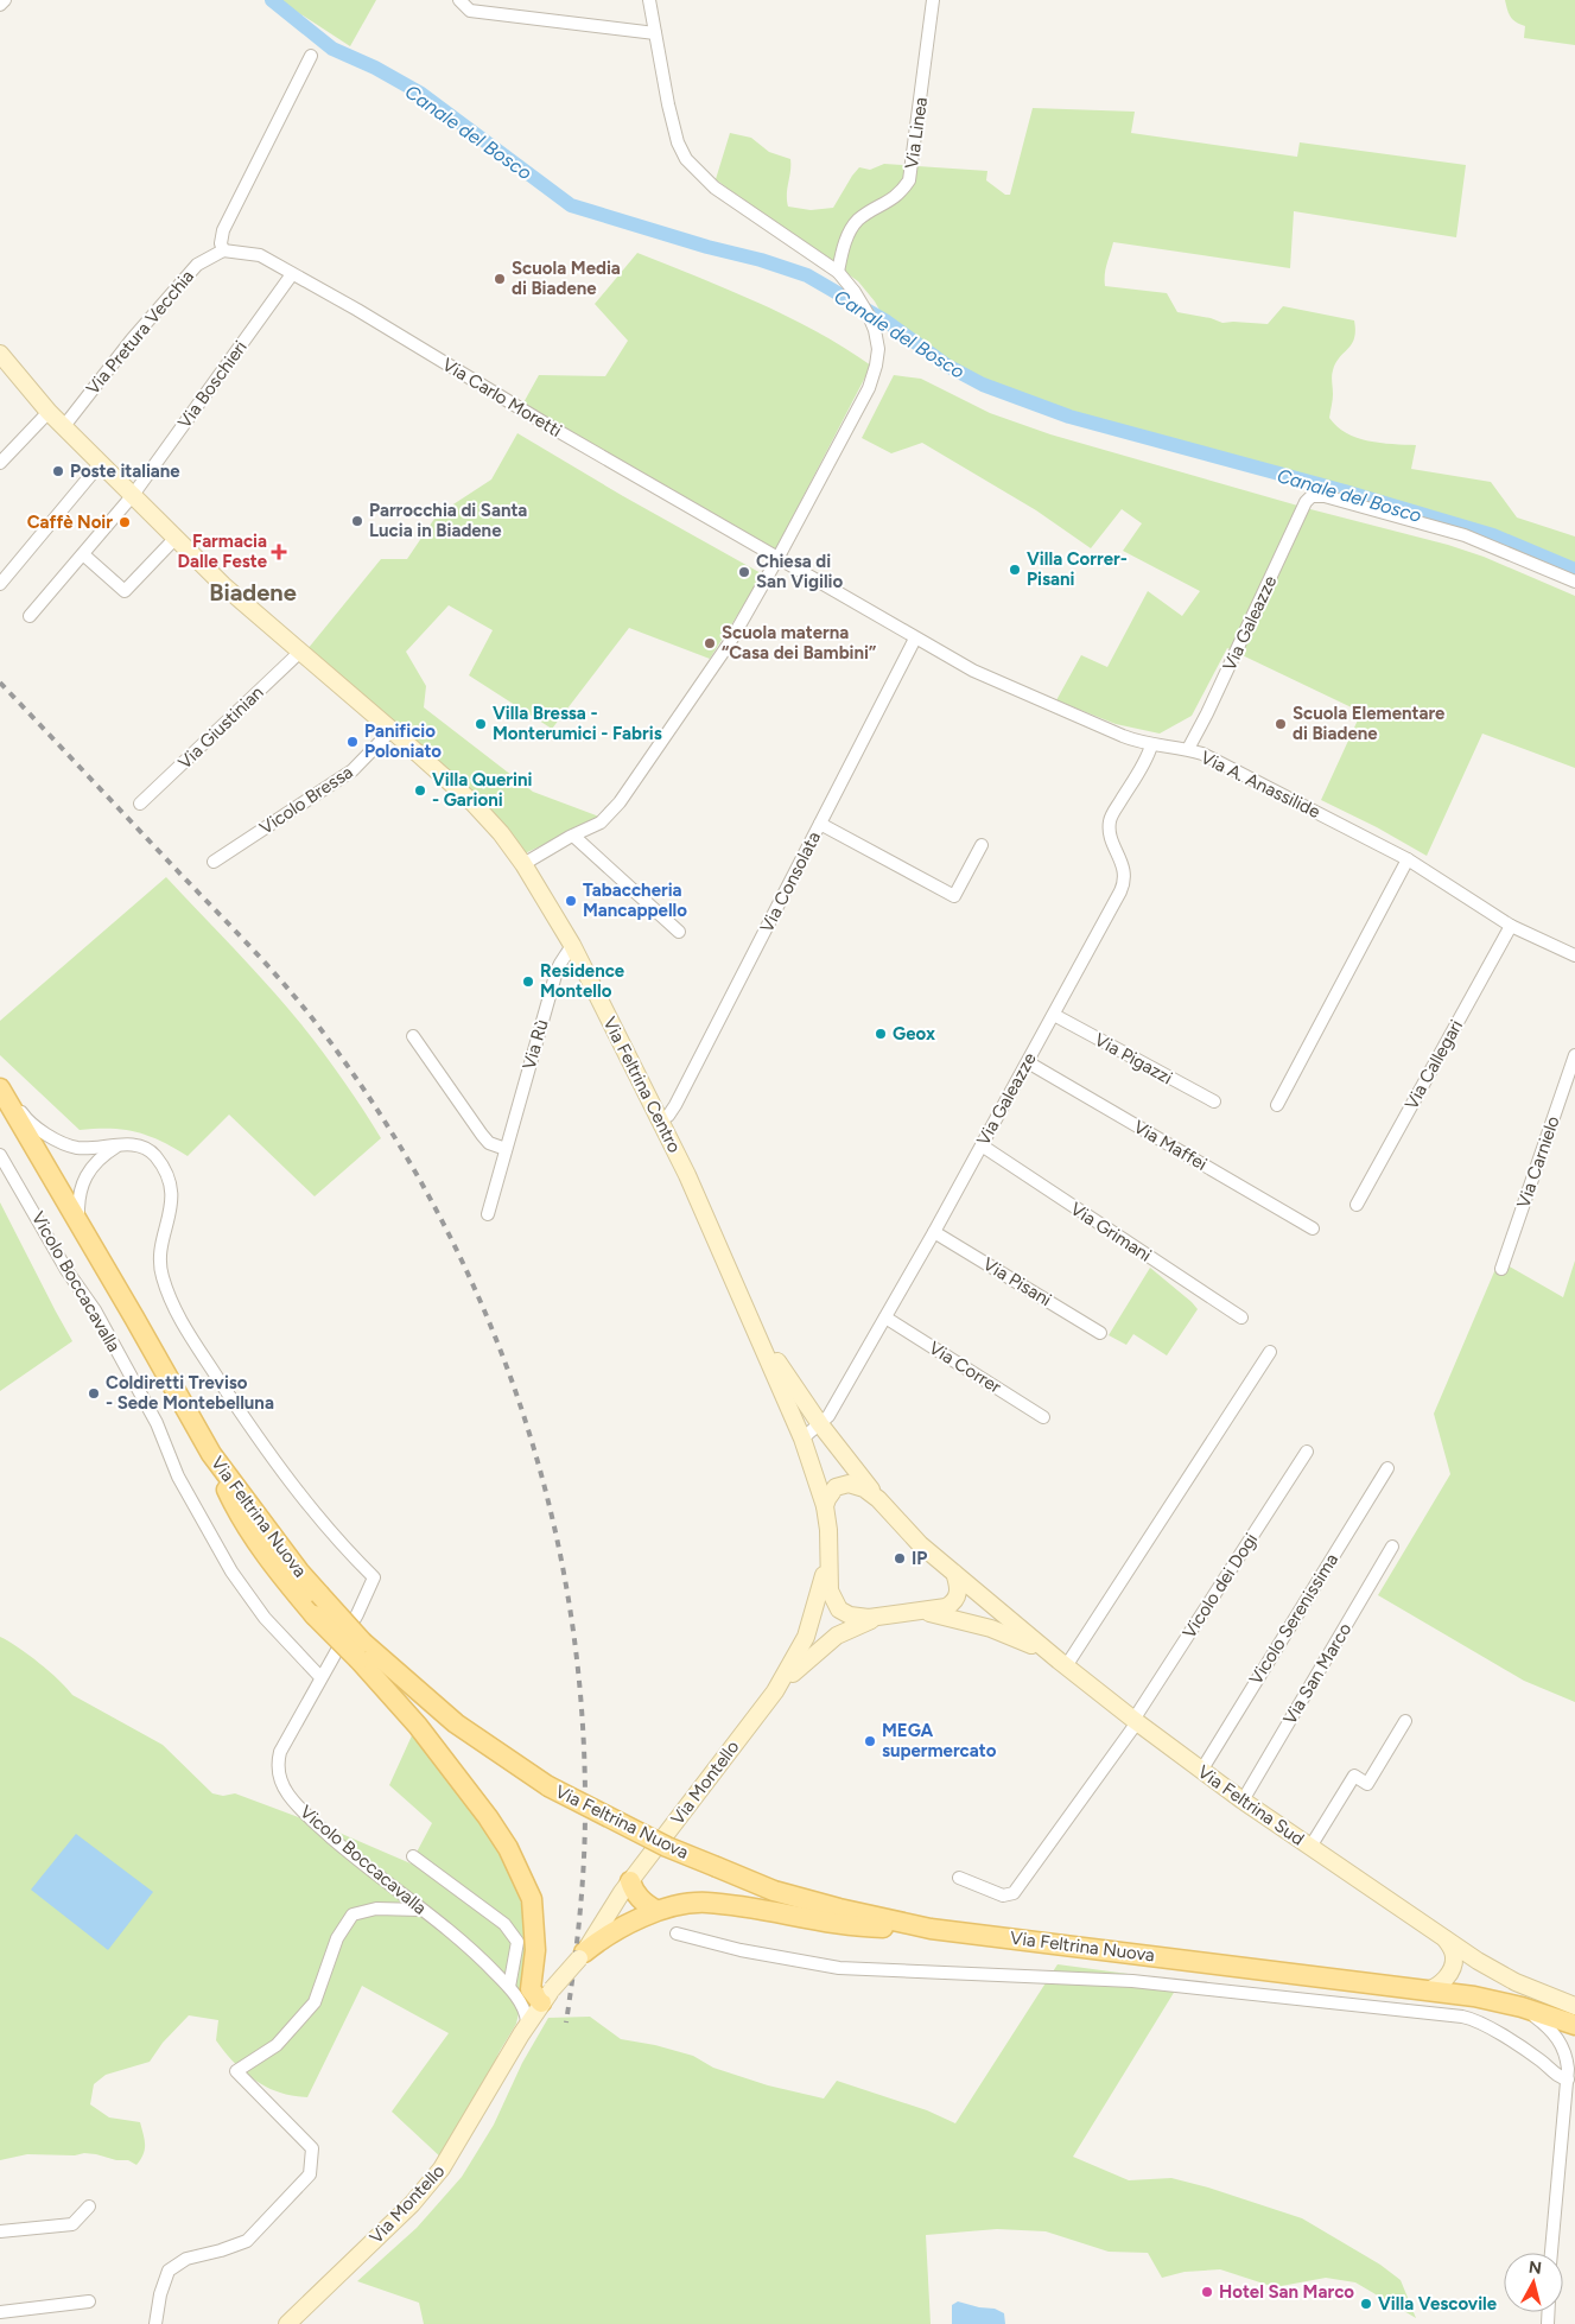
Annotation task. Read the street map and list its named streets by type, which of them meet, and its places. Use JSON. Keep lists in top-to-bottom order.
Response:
{
  "streets": {
    "main road": [
      "Via Feltrina Centro",
      "Via Feltrina Nuova",
      "Via Montello",
      "Via Feltrina Sud"
    ],
    "street": [
      "Via Linea",
      "Via Pretura Vecchia",
      "Via Boschieri",
      "Via Carlo Moretti",
      "Via Galeazze",
      "Via Giustinian",
      "Via A. Anassilide",
      "Vicolo Bressa",
      "Via Consolata",
      "Via Rù",
      "Via Pigazzi",
      "Via Callegari",
      "Via Maffei",
      "Via Carnielo",
      "Via Grimani",
      "Vicolo Boccacavalla",
      "Via Pisani",
      "Via Correr",
      "Vicolo dei Dogi",
      "Vicolo Serenissima",
      "Via San Marco"
    ]
  },
  "crossings": [
    ["Via Pretura Vecchia", "Via Carlo Moretti"],
    ["Via Pretura Vecchia", "Via Feltrina Centro"],
    ["Via Boschieri", "Via Carlo Moretti"],
    ["Via Boschieri", "Via Feltrina Centro"],
    ["Via Carlo Moretti", "Via A. Anassilide"],
    ["Via Galeazze", "Via A. Anassilide"],
    ["Via Galeazze", "Via Pigazzi"],
    ["Via Galeazze", "Via Feltrina Centro"],
    ["Via Galeazze", "Via Maffei"],
    ["Via Galeazze", "Via Grimani"],
    ["Via Galeazze", "Via Pisani"],
    ["Via Galeazze", "Via Correr"],
    ["Via Giustinian", "Via Feltrina Centro"],
    ["Via A. Anassilide", "Via Consolata"],
    ["Via A. Anassilide", "Via Callegari"],
    ["Vicolo Bressa", "Via Feltrina Centro"],
    ["Via Consolata", "Via Feltrina Centro"],
    ["Via Rù", "Via Feltrina Centro"],
    ["Vicolo Boccacavalla", "Via Montello"],
    ["Vicolo dei Dogi", "Via Feltrina Sud"],
    ["Vicolo Serenissima", "Via Feltrina Sud"],
    ["Via San Marco", "Via Feltrina Sud"]
  ],
  "districts": ["Biadene"],
  "water": ["Canale del Bosco"],
  "places": {
    "other": [
      "Scuola Media di Biadene",
      "Poste italiane",
      "Parrocchia di Santa Lucia in Biadene",
      "Caffè Noir",
      "Villa Correr- Pisani",
      "Chiesa di San Vigilio",
      "Scuola materna “Casa dei Bambini”",
      "Villa Bressa - Monterumici - Fabris",
      "Scuola Elementare di Biadene",
      "Panificio Poloniato",
      "Villa Querini - Garioni",
      "Tabaccheria Mancappello",
      "Residence Montello",
      "Geox",
      "Coldiretti Treviso - Sede Montebelluna",
      "IP",
      "MEGA supermercato",
      "Hotel San Marco",
      "Villa Vescovile"
    ],
    "health": ["Farmacia Dalle Feste"]
  },
  "north": "top"
}
